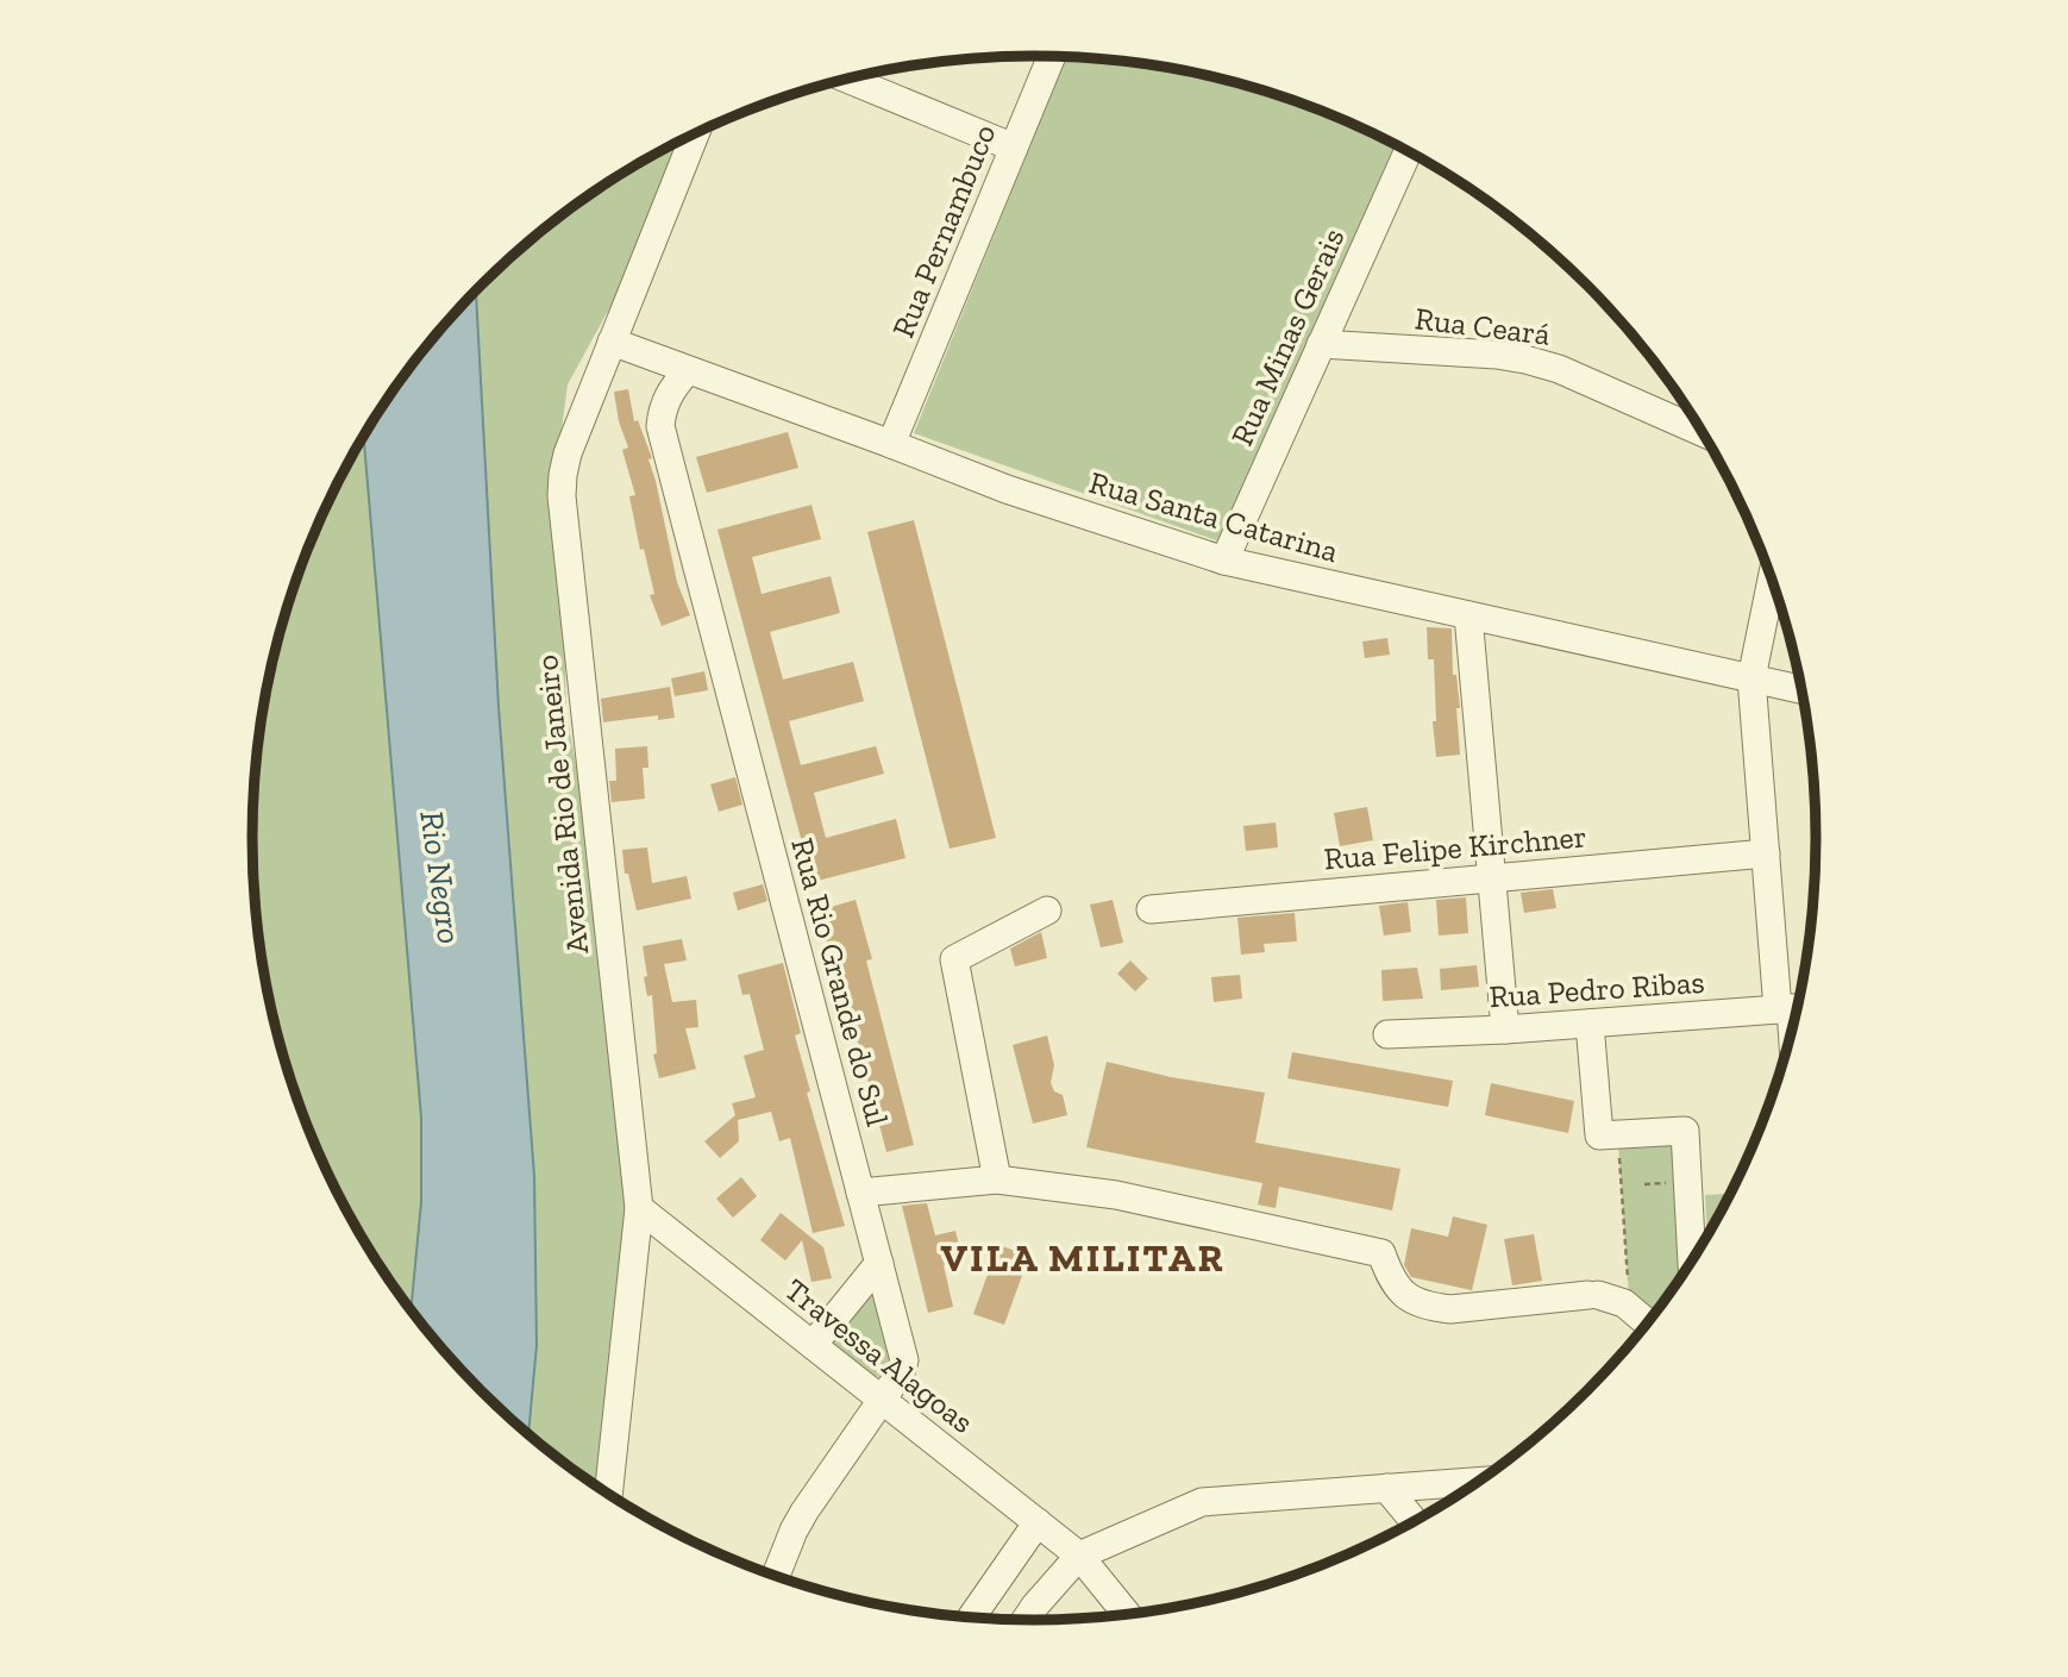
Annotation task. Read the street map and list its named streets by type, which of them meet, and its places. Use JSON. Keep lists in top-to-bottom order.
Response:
{
  "streets": {
    "street": [
      "Rua Pernambuco",
      "Rua Ceará",
      "Rua Minas Gerais",
      "Rua Santa Catarina",
      "Avenida Rio de Janeiro",
      "Rua Felipe Kirchner",
      "Rua Rio Grande do Sul",
      "Rua Pedro Ribas",
      "Travessa Alagoas"
    ]
  },
  "crossings": [
    ["Rua Pernambuco", "Rua Santa Catarina"],
    ["Rua Ceará", "Rua Minas Gerais"],
    ["Rua Minas Gerais", "Rua Santa Catarina"],
    ["Rua Santa Catarina", "Avenida Rio de Janeiro"],
    ["Rua Santa Catarina", "Rua Rio Grande do Sul"],
    ["Avenida Rio de Janeiro", "Travessa Alagoas"],
    ["Rua Rio Grande do Sul", "Travessa Alagoas"]
  ],
  "districts": ["VILA MILITAR"],
  "water": ["Rio Negro"]
}
